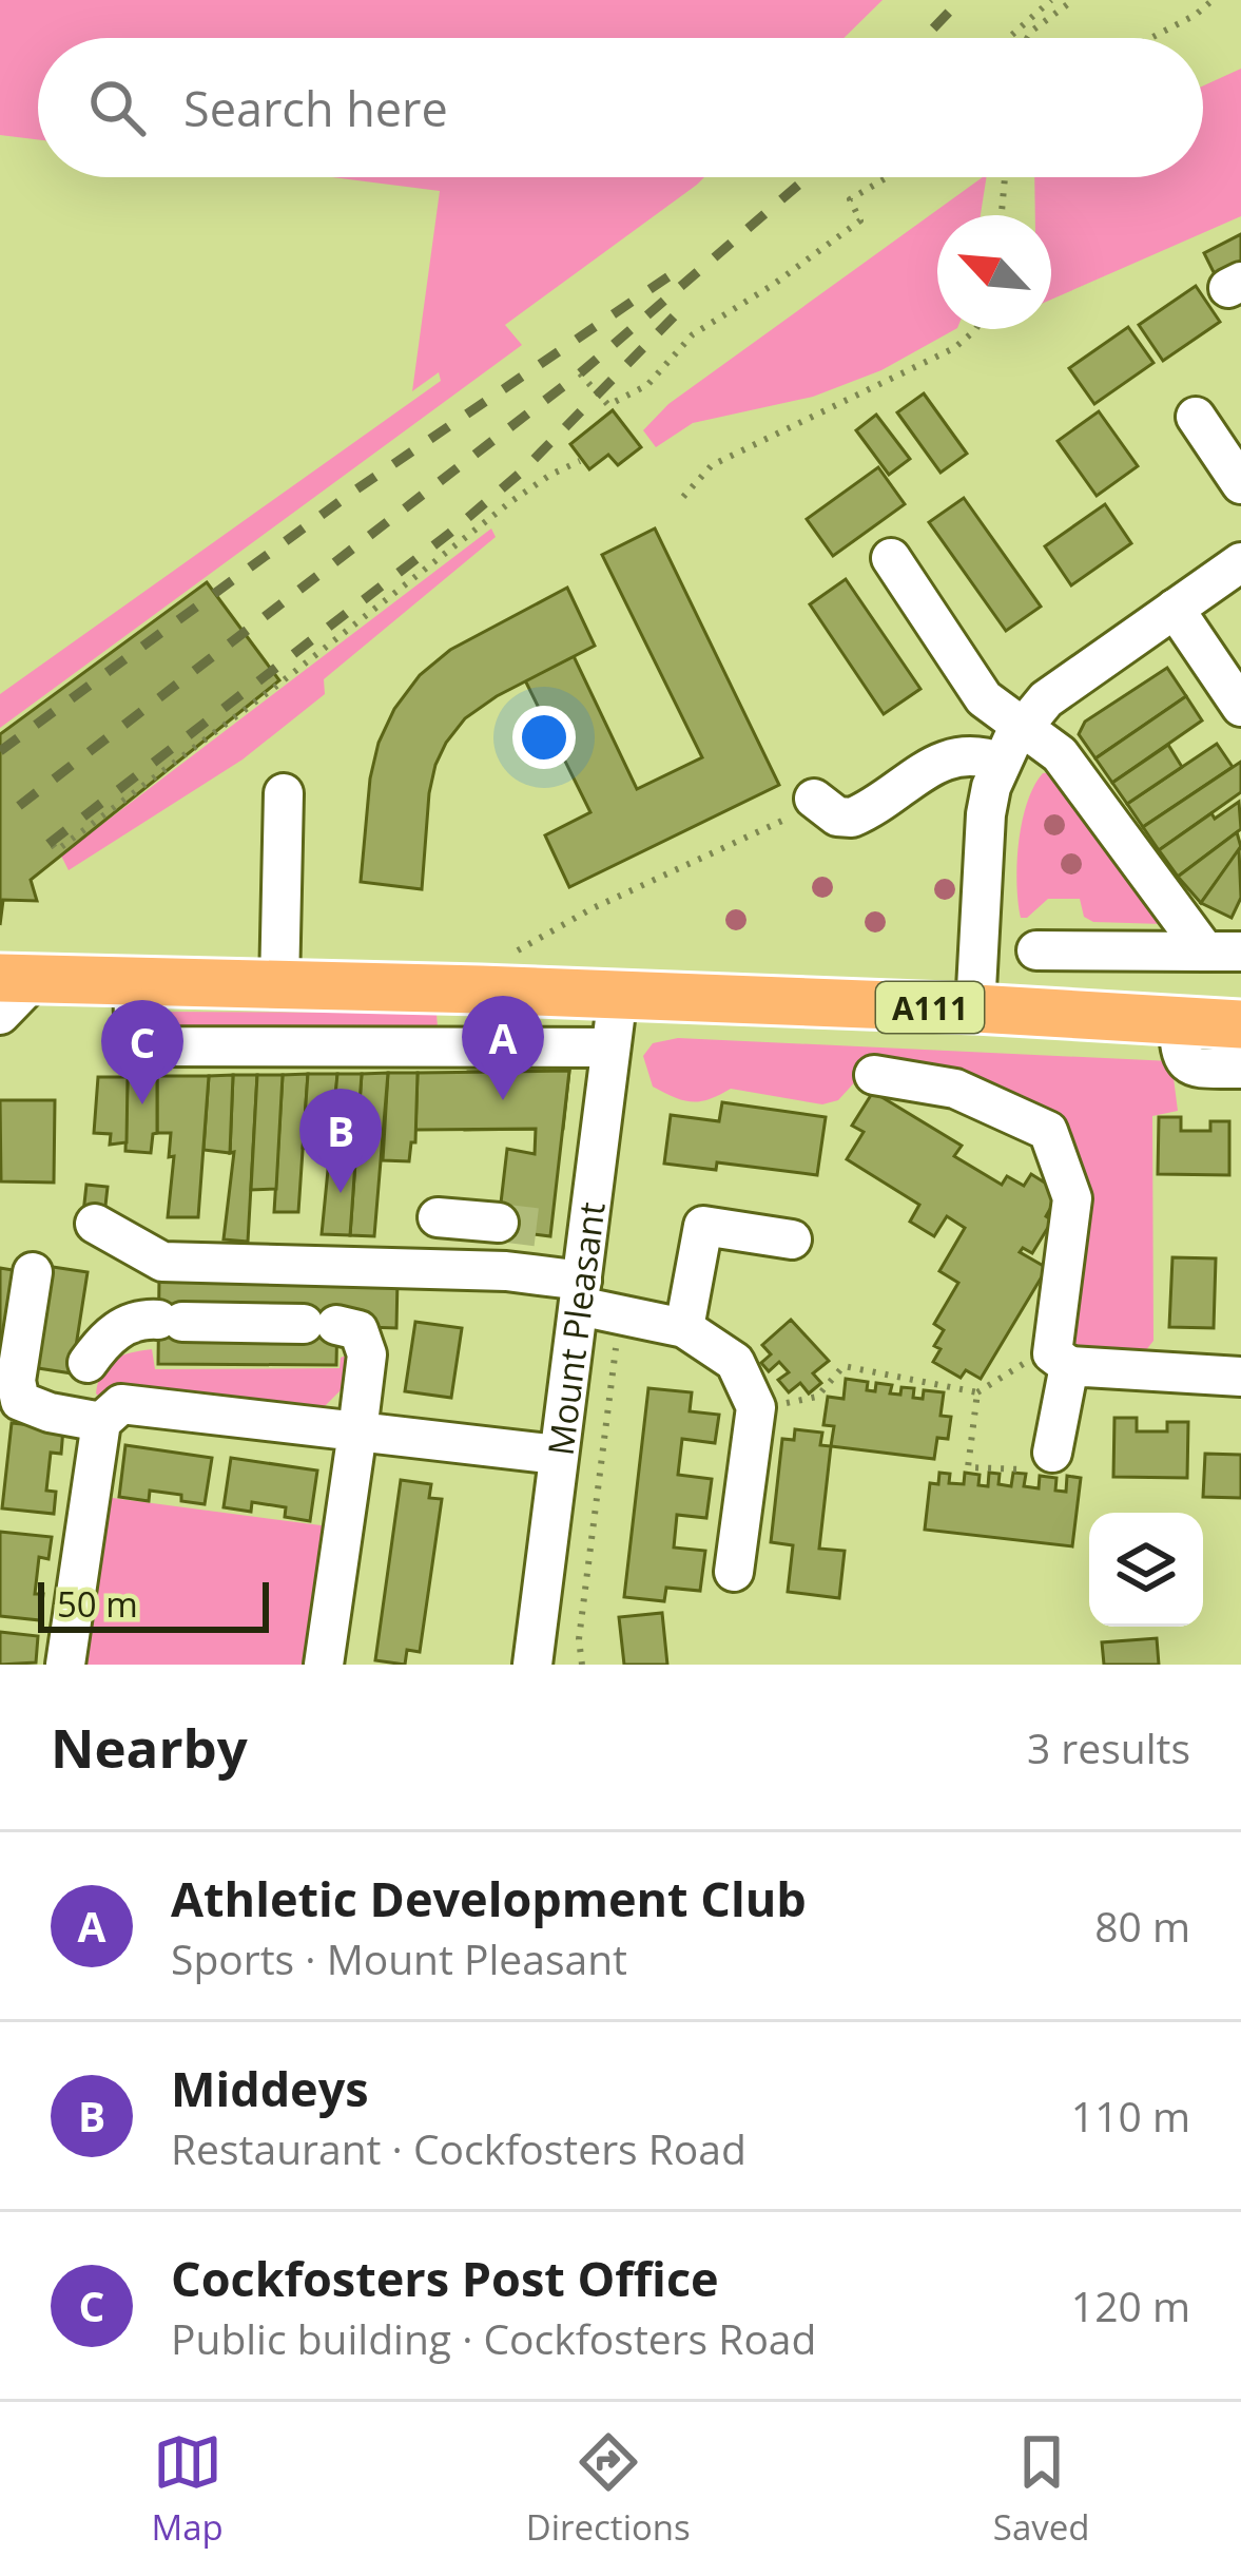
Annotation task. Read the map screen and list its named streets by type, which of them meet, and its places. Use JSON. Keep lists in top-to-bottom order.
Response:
{
  "streets": {
    "main road": ["A111"],
    "street": ["Mount Pleasant"]
  },
  "crossings": [
    ["A111", "Mount Pleasant"]
  ],
  "scale_bar": "50 m",
  "north": "top left",
  "page": {
    "search": "Search here",
    "pins": ["A", "C", "B"],
    "scale": "50 m",
    "heading": ["Nearby", "3 results"],
    "list": [
      {
        "mark": "A",
        "name": "Athletic Development Club",
        "note": "Sports · Mount Pleasant",
        "value": "80 m"
      },
      {
        "mark": "B",
        "name": "Middeys",
        "note": "Restaurant · Cockfosters Road",
        "value": "110 m"
      },
      {
        "mark": "C",
        "name": "Cockfosters Post Office",
        "note": "Public building · Cockfosters Road",
        "value": "120 m"
      }
    ],
    "nav": ["Map", "Directions", "Saved"]
  }
}
